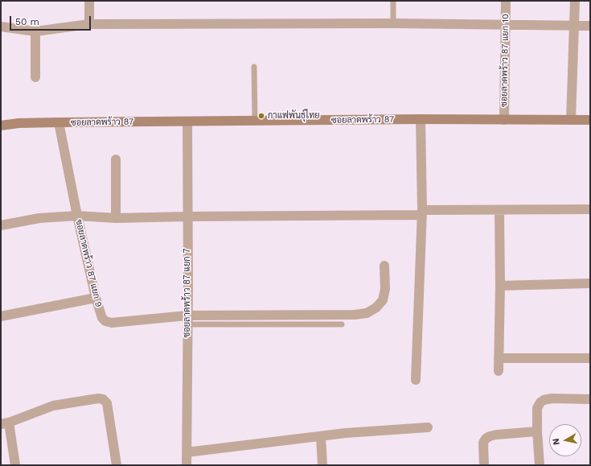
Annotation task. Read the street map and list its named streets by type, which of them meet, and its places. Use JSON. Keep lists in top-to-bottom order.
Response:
{
  "streets": {
    "street": [
      "ซอยลาดพร้าว 87 แยก 10",
      "ซอยลาดพร้าว 87",
      "ซอยลาดพร้าว 87 แยก 9",
      "ซอยลาดพร้าว 87 แยก 7"
    ]
  },
  "crossings": [
    ["ซอยลาดพร้าว 87 แยก 10", "ซอยลาดพร้าว 87"],
    ["ซอยลาดพร้าว 87", "ซอยลาดพร้าว 87 แยก 9"],
    ["ซอยลาดพร้าว 87", "ซอยลาดพร้าว 87 แยก 7"],
    ["ซอยลาดพร้าว 87 แยก 9", "ซอยลาดพร้าว 87 แยก 7"]
  ],
  "places": ["กาแฟพันธ์ุไทย"],
  "scale_bar": "50 m",
  "north": "left"
}
